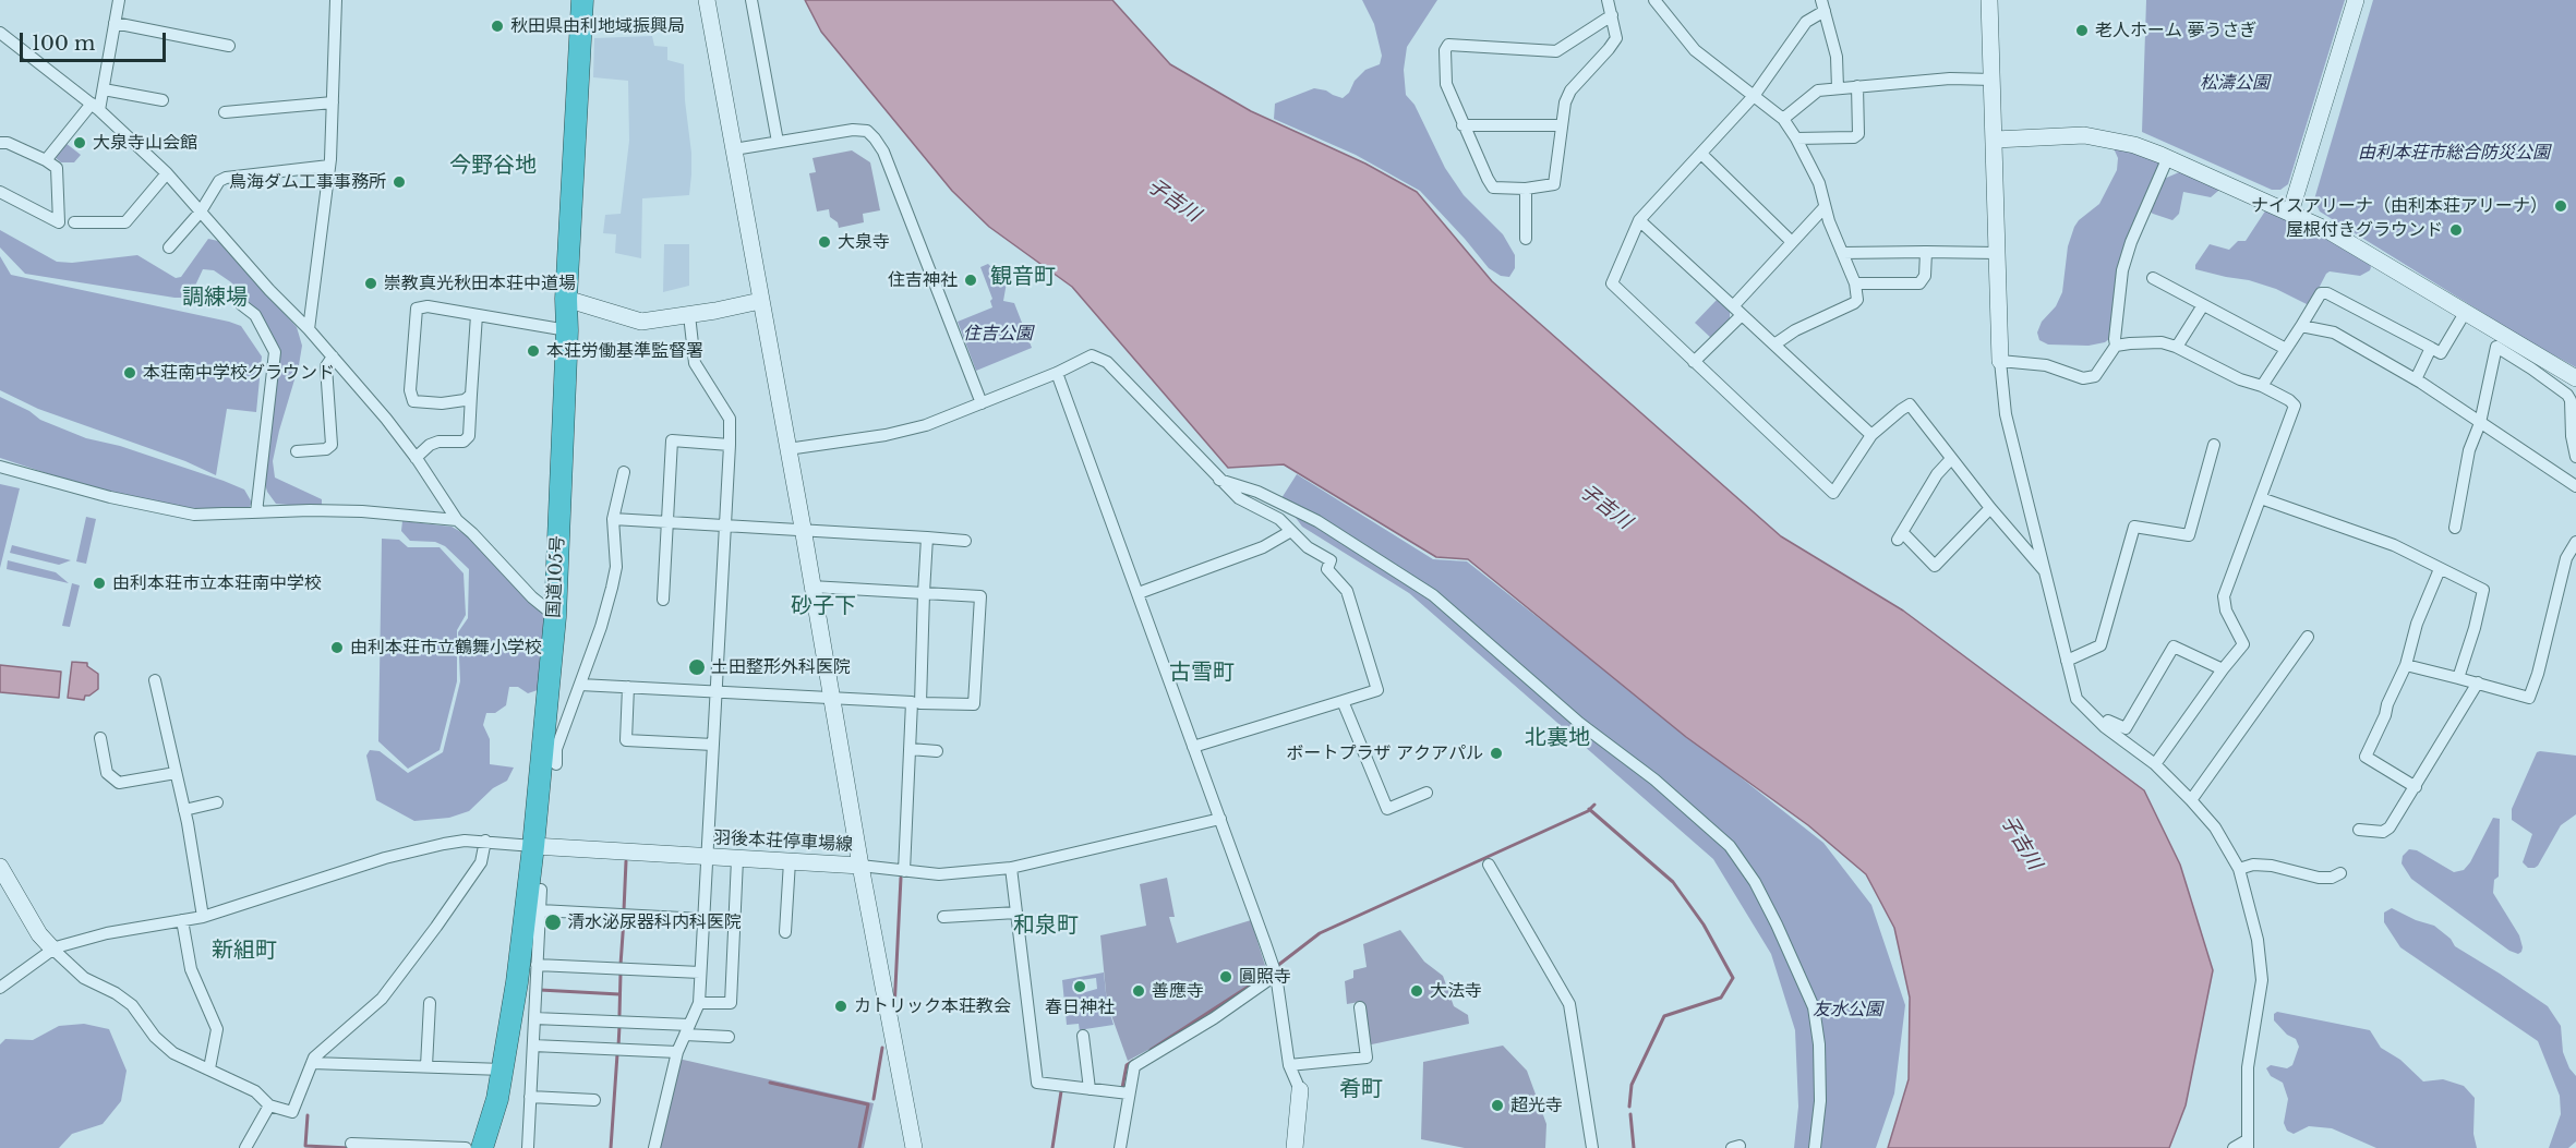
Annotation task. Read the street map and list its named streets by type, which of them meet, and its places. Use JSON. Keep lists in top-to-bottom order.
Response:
{
  "streets": {
    "highway": ["国道105号"],
    "street": ["羽後本荘停車場線"]
  },
  "crossings": [
    ["国道105号", "羽後本荘停車場線"]
  ],
  "districts": [
    "今野谷地",
    "観音町",
    "調練場",
    "砂子下",
    "古雪町",
    "北裏地",
    "和泉町",
    "新組町",
    "肴町"
  ],
  "water": ["子吉川"],
  "parks": [
    "松濤公園",
    "由利本荘市総合防災公園",
    "住吉公園",
    "友水公園"
  ],
  "places": [
    "秋田県由利地域振興局",
    "老人ホーム 夢うさぎ",
    "大泉寺山会館",
    "鳥海ダム工事事務所",
    "ナイスアリーナ（由利本荘アリーナ）",
    "屋根付きグラウンド",
    "大泉寺",
    "住吉神社",
    "崇教真光秋田本荘中道場",
    "本荘労働基準監督署",
    "本荘南中学校グラウンド",
    "由利本荘市立本荘南中学校",
    "由利本荘市立鶴舞小学校",
    "土田整形外科医院",
    "ボートプラザ アクアパル",
    "清水泌尿器科内科医院",
    "圓照寺",
    "春日神社",
    "善應寺",
    "大法寺",
    "カトリック本荘教会",
    "超光寺"
  ],
  "scale_bar": "100 m"
}
